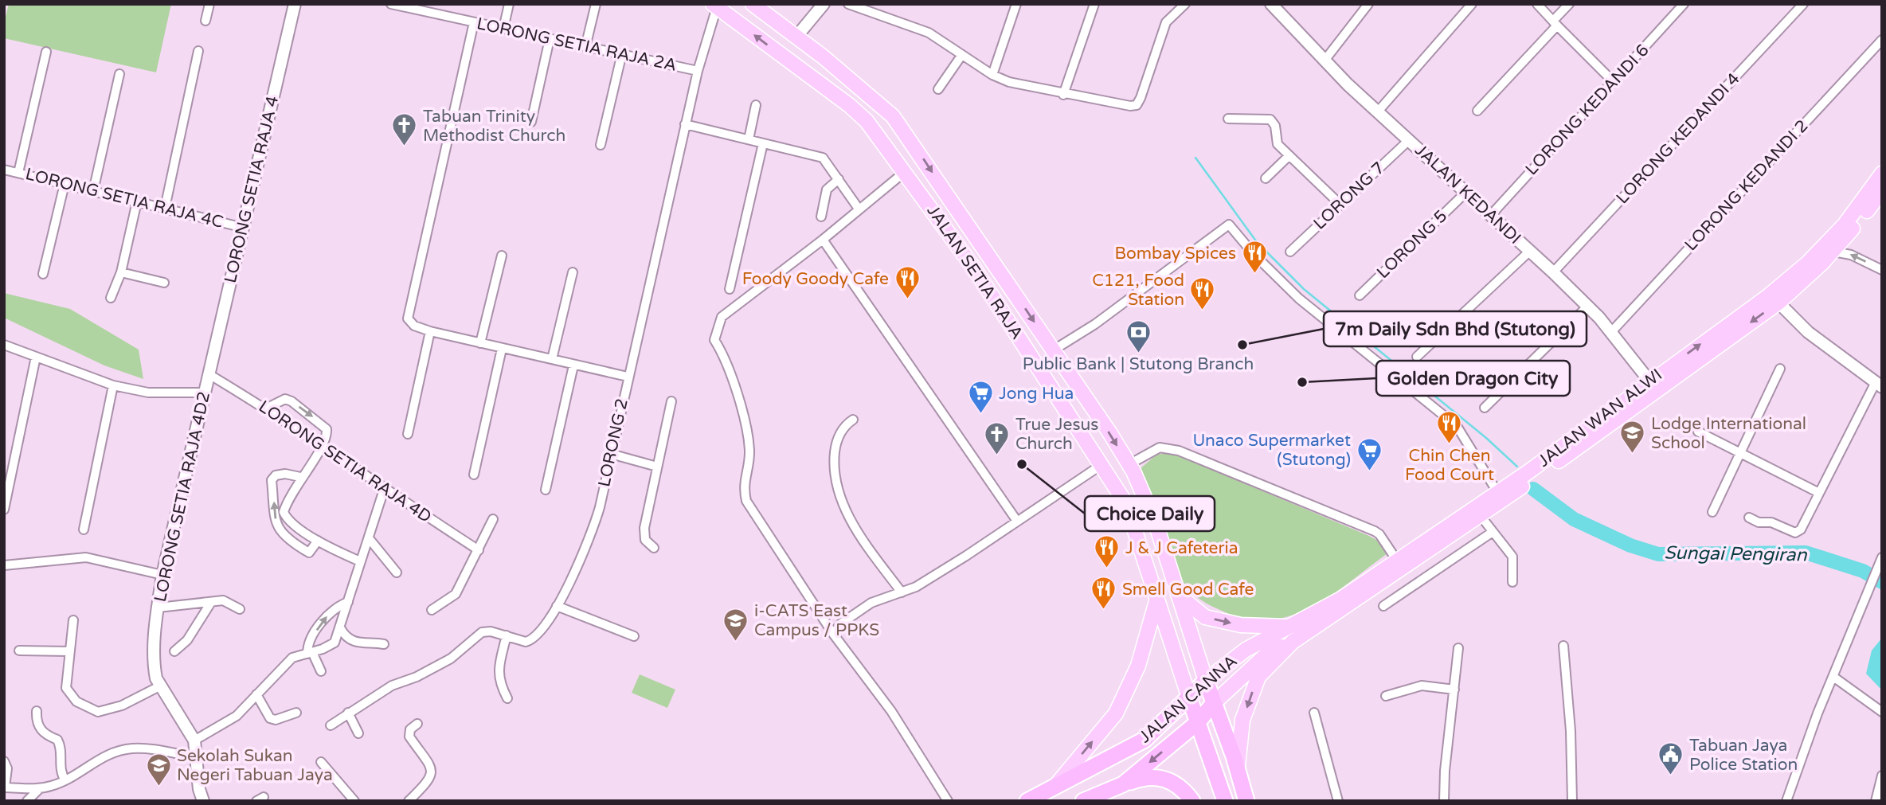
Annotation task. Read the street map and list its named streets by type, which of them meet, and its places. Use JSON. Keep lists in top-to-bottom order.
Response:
{
  "streets": {
    "highway": ["JALAN CANNA"],
    "main road": ["JALAN SETIA RAJA", "JALAN WAN ALWI"],
    "street": [
      "LORONG SETIA RAJA 2A",
      "LORONG KEDANDI 6",
      "LORONG KEDANDI 4",
      "LORONG KEDANDI 2",
      "LORONG SETIA RAJA 4",
      "JALAN KEDANDI",
      "LORONG 7",
      "LORONG SETIA RAJA 4C",
      "LORONG 5",
      "LORONG 2",
      "LORONG SETIA RAJA 4D",
      "LORONG SETIA RAJA 4D2"
    ]
  },
  "crossings": [
    ["LORONG SETIA RAJA 2A", "LORONG 2"],
    ["LORONG KEDANDI 6", "JALAN KEDANDI"],
    ["LORONG KEDANDI 4", "JALAN KEDANDI"],
    ["LORONG KEDANDI 2", "JALAN KEDANDI"],
    ["LORONG SETIA RAJA 4", "LORONG SETIA RAJA 4C"],
    ["LORONG SETIA RAJA 4", "LORONG SETIA RAJA 4D"],
    ["LORONG SETIA RAJA 4", "LORONG SETIA RAJA 4D2"],
    ["JALAN KEDANDI", "LORONG 7"],
    ["JALAN KEDANDI", "LORONG 5"],
    ["JALAN KEDANDI", "JALAN WAN ALWI"],
    ["JALAN SETIA RAJA", "LORONG 2"],
    ["JALAN SETIA RAJA", "JALAN CANNA"],
    ["JALAN WAN ALWI", "JALAN CANNA"],
    ["LORONG SETIA RAJA 4D", "LORONG SETIA RAJA 4D2"]
  ],
  "water": ["Sungai Pengiran"],
  "places": {
    "church": ["Tabuan Trinity Methodist Church", "True Jesus Church"],
    "restaurant": [
      "Bombay Spices",
      "Foody Goody Cafe",
      "C121, Food Station",
      "Chin Chen Food Court",
      "J & J Cafeteria",
      "Smell Good Cafe"
    ],
    "other": ["7m Daily Sdn Bhd (Stutong)", "Golden Dragon City", "Choice Daily"],
    "bank": ["Public Bank | Stutong Branch"],
    "supermarket": ["Jong Hua", "Unaco Supermarket (Stutong)"],
    "school or university": ["Lodge International School", "i-CATS East Campus / PPKS", "Sekolah Sukan Negeri Tabuan Jaya"],
    "public building": ["Tabuan Jaya Police Station"]
  }
}
